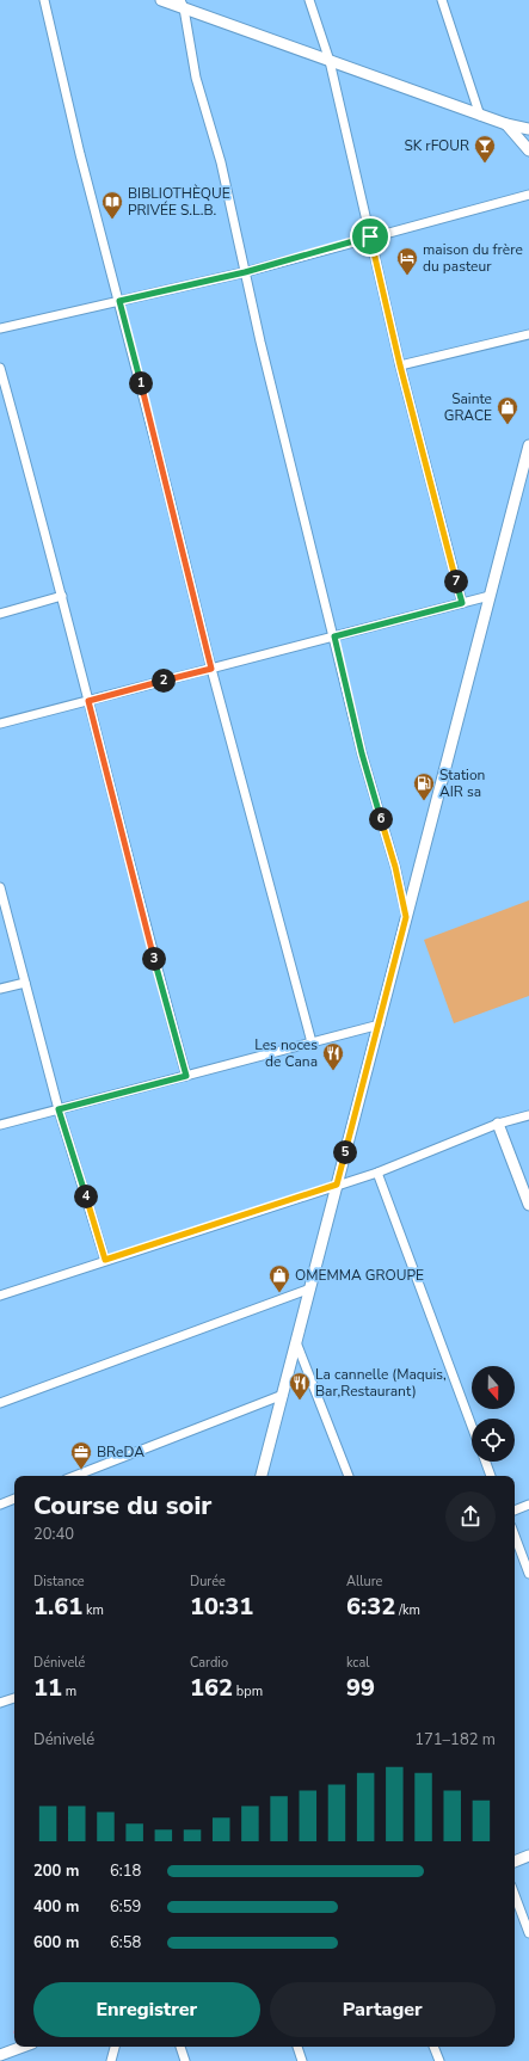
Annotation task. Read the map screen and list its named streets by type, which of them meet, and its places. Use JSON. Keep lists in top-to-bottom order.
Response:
{
  "places": {
    "bar": ["SK rFOUR"],
    "library": ["BIBLIOTHÈQUE PRIVÉE S.L.B."],
    "hotel": ["maison du frère du pasteur"],
    "shop": ["Sainte GRACE", "OMEMMA GROUPE"],
    "fuel station": ["Station AIR sa"],
    "restaurant": ["Les noces de Cana", "La cannelle (Maquis, Bar,Restaurant)"],
    "office": ["BReDA"]
  },
  "north": "bottom",
  "page": {
    "pins": [
      "1",
      "7",
      "2",
      "6",
      "3",
      "5",
      "4"
    ],
    "heading": ["Course du soir", "20:40"],
    "stats": [
      ["Distance", "1.61 km"],
      ["Durée", "10:31"],
      ["Allure", "6:32 /km"],
      ["Dénivelé", "11 m"],
      ["Cardio", "162 bpm"],
      ["kcal", "99"]
    ],
    "chart": ["Dénivelé", "171–182 m"],
    "list": [
      {
        "name": "200 m",
        "note": "6:18"
      },
      {
        "name": "400 m",
        "note": "6:59"
      },
      {
        "name": "600 m",
        "note": "6:58"
      }
    ],
    "buttons": ["Enregistrer", "Partager"]
  }
}
